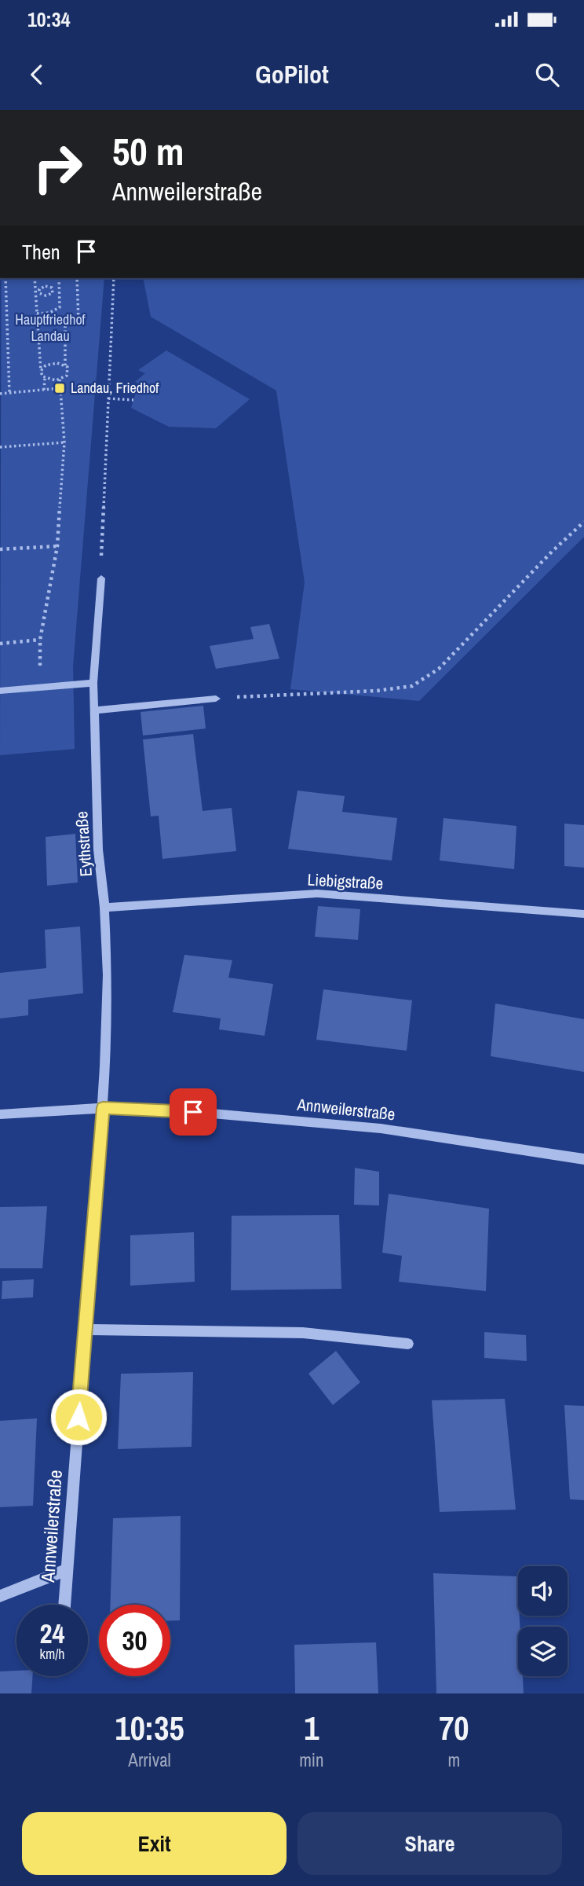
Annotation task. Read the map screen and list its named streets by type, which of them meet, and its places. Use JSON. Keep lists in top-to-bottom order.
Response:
{
  "streets": {
    "street": ["Eythstraße", "Liebigstraße", "Annweilerstraße"]
  },
  "crossings": [
    ["Eythstraße", "Liebigstraße"],
    ["Eythstraße", "Annweilerstraße"]
  ],
  "parks": ["Hauptfriedhof Landau"],
  "places": {
    "transit": ["Landau, Friedhof"]
  },
  "page": {
    "status": "10:34",
    "header": "GoPilot",
    "turn": ["50 m", "Annweilerstraße"],
    "then": "Then",
    "speed": "24 km/h",
    "limit": "30",
    "eta": [
      "10:35",
      "Arrival",
      "1",
      "min",
      "70",
      "m"
    ],
    "buttons": ["Exit", "Share"]
  }
}
